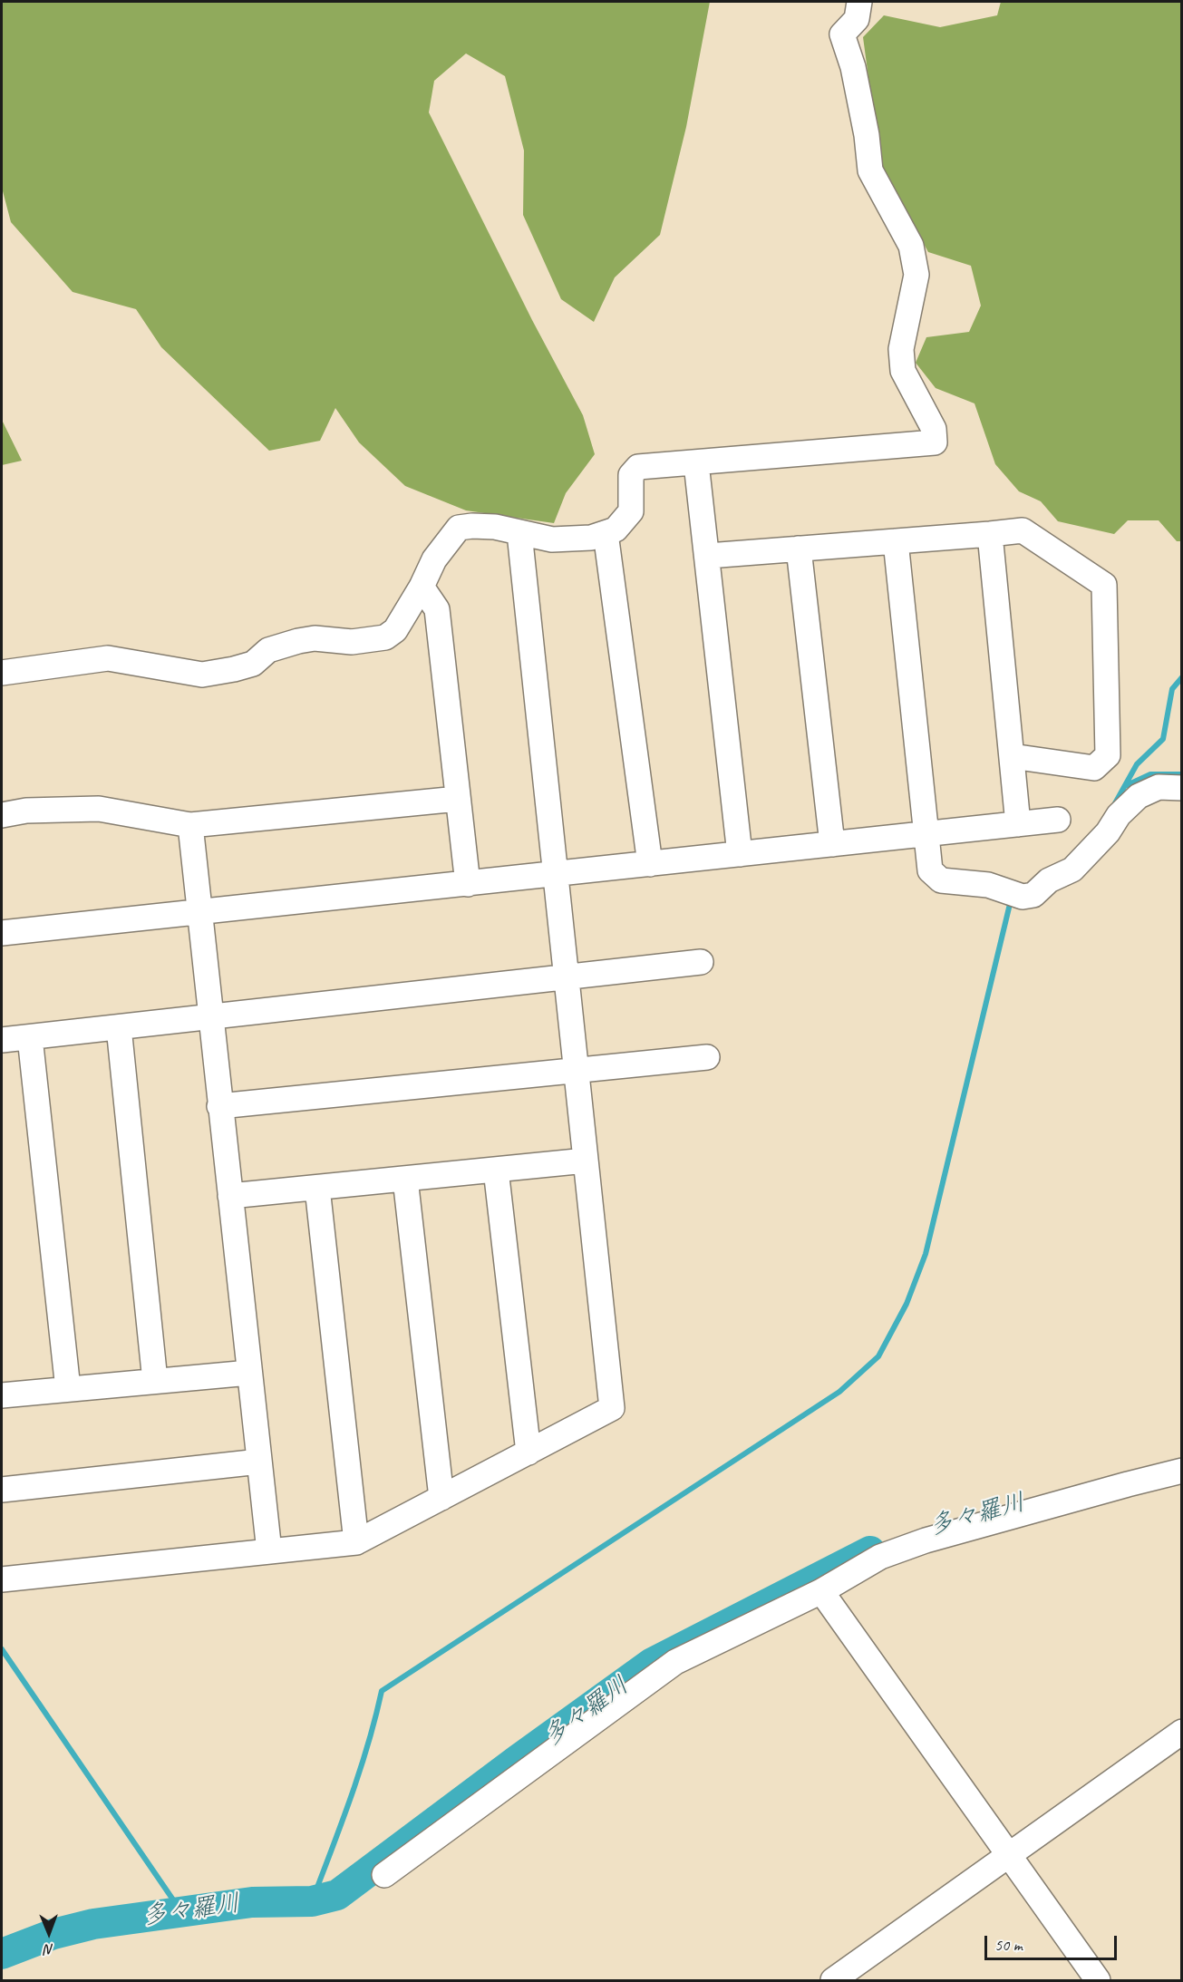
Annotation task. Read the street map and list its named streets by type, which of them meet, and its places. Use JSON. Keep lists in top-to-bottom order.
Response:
{
  "water": ["多々羅川"],
  "scale_bar": "50 m",
  "north": "bottom"
}
